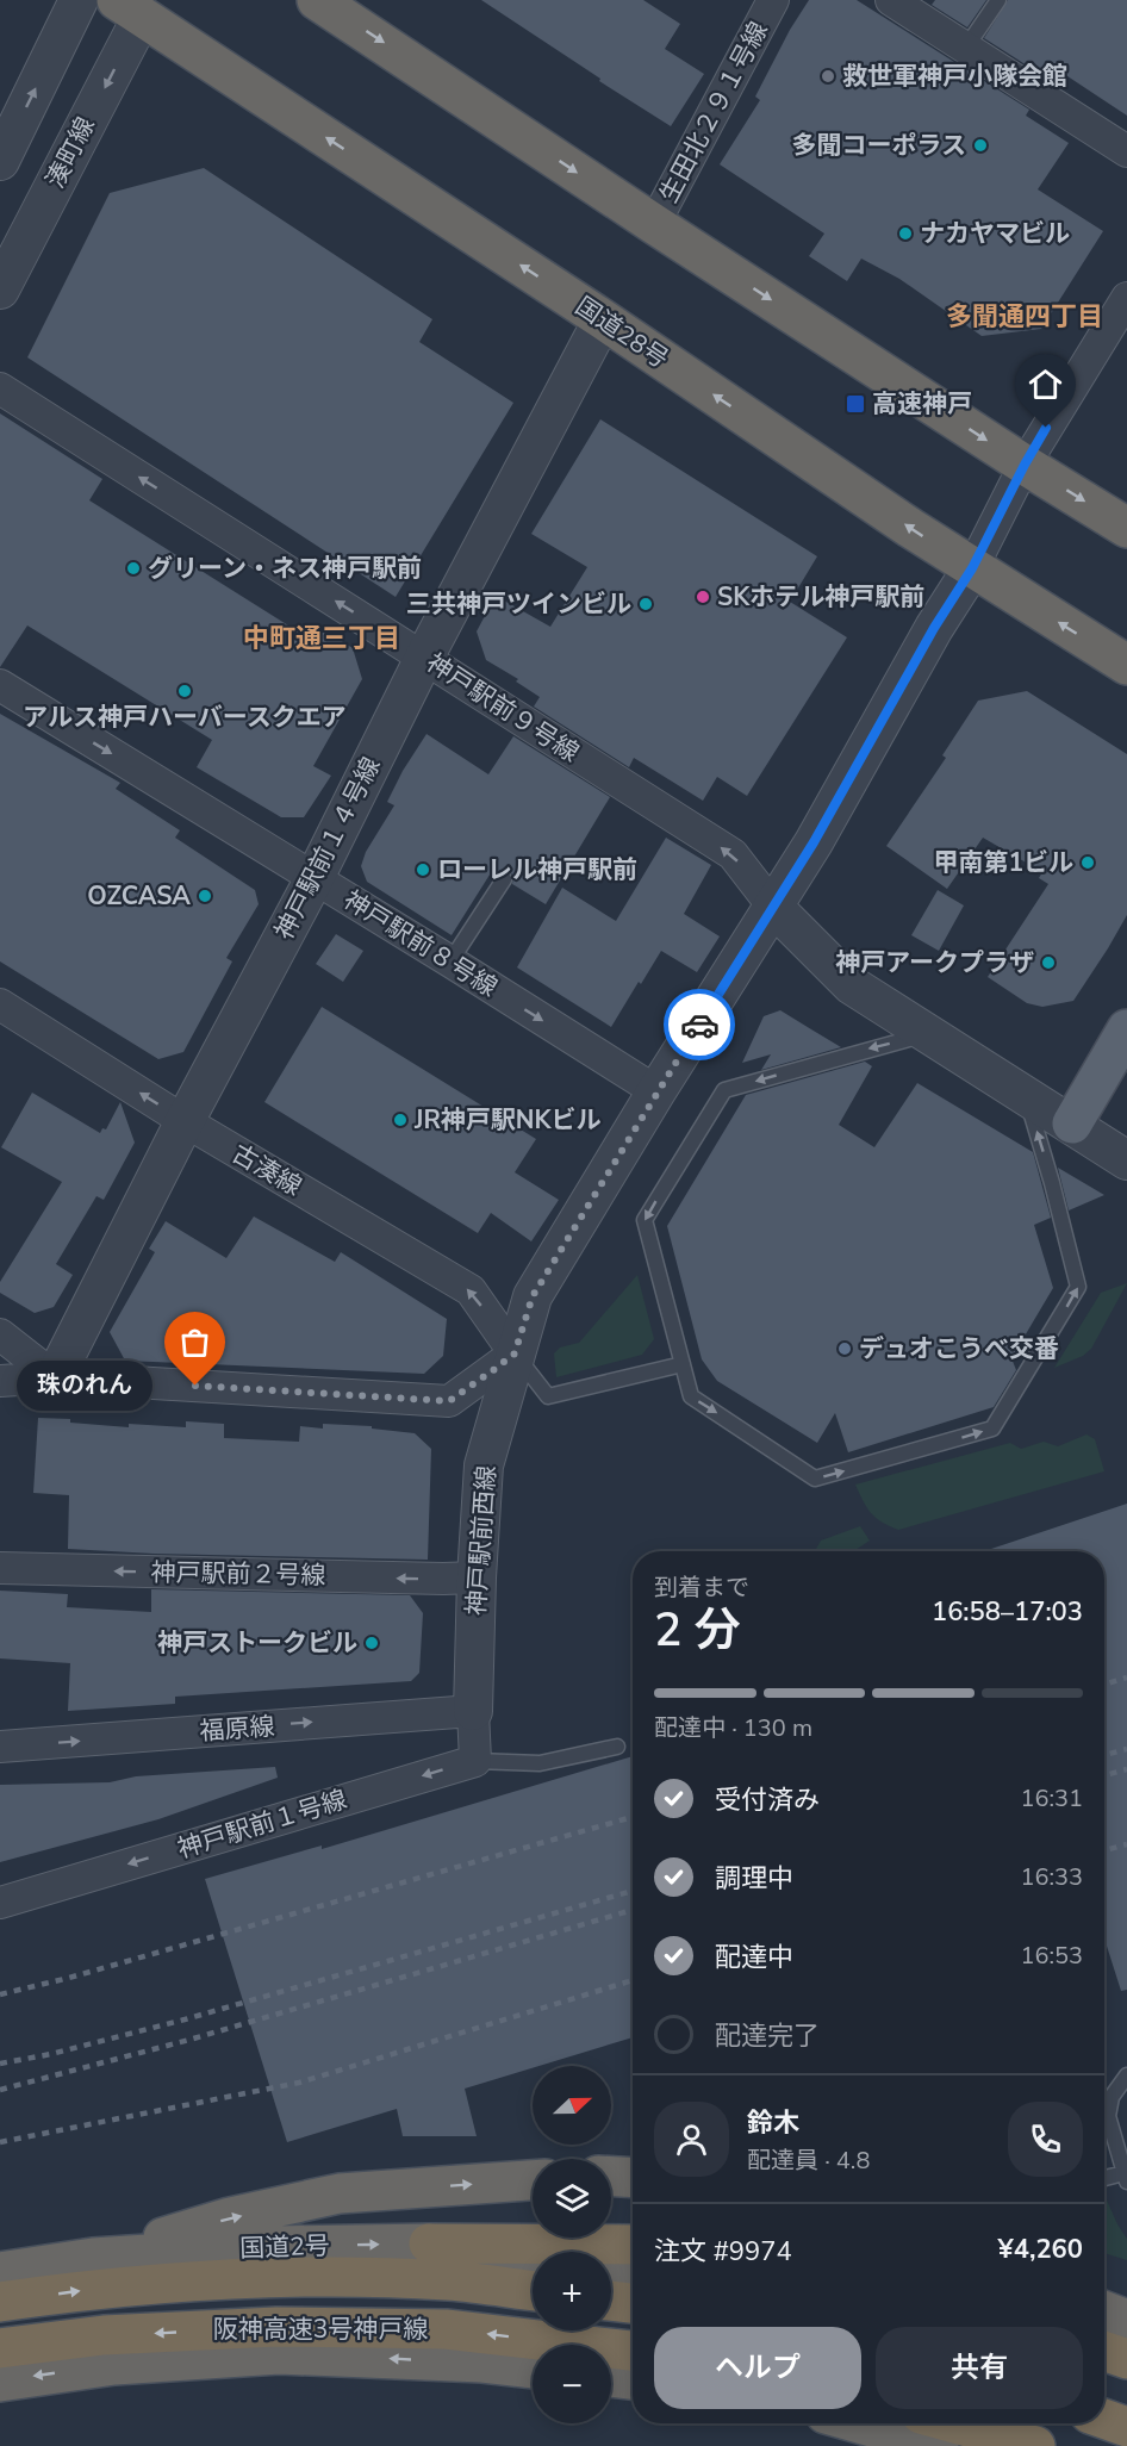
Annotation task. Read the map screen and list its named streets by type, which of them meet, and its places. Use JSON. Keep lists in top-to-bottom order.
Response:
{
  "streets": {
    "highway": ["国道28号", "国道2号", "阪神高速3号神戸線"],
    "street": [
      "生田北２９１号線",
      "湊町線",
      "神戸駅前９号線",
      "神戸駅前１４号線",
      "神戸駅前８号線",
      "古湊線",
      "神戸駅前西線",
      "神戸駅前２号線",
      "福原線",
      "神戸駅前１号線"
    ]
  },
  "crossings": [
    ["湊町線", "国道28号"],
    ["国道28号", "神戸駅前１４号線"],
    ["国道28号", "神戸駅前西線"],
    ["神戸駅前９号線", "神戸駅前１４号線"],
    ["神戸駅前９号線", "神戸駅前西線"],
    ["神戸駅前１４号線", "神戸駅前８号線"],
    ["神戸駅前１４号線", "古湊線"],
    ["神戸駅前８号線", "神戸駅前西線"],
    ["古湊線", "神戸駅前西線"],
    ["神戸駅前西線", "神戸駅前２号線"],
    ["神戸駅前西線", "福原線"]
  ],
  "one_way": [
    "神戸駅前９号線",
    "神戸駅前８号線",
    "古湊線",
    "福原線",
    "神戸駅前１号線"
  ],
  "districts": ["多聞通四丁目", "中町通三丁目"],
  "places": {
    "other": [
      "救世軍神戸小隊会館",
      "多聞コーポラス",
      "ナカヤマビル",
      "グリーン・ネス神戸駅前",
      "SKホテル神戸駅前",
      "三共神戸ツインビル",
      "アルス神戸ハーバースクエア",
      "甲南第1ビル",
      "ローレル神戸駅前",
      "OZCASA",
      "神戸アークプラザ",
      "JR神戸駅NKビル",
      "デュオこうべ交番",
      "珠のれん",
      "神戸ストークビル"
    ],
    "transit": ["高速神戸"]
  },
  "north": "right",
  "page": {
    "bubble": "珠のれん",
    "heading": ["2 分", "到着まで", "16:58–17:03"],
    "panel": [
      "鈴木",
      "配達員 · 4.8",
      "注文 #9974",
      "¥4,260"
    ],
    "bar": "配達中 · 130 m",
    "list": [
      ["受付済み", "16:31"],
      ["調理中", "16:33"],
      ["配達中", "16:53"],
      "配達完了"
    ],
    "map_buttons": ["+", "−"],
    "buttons": ["ヘルプ", "共有"]
  }
}
